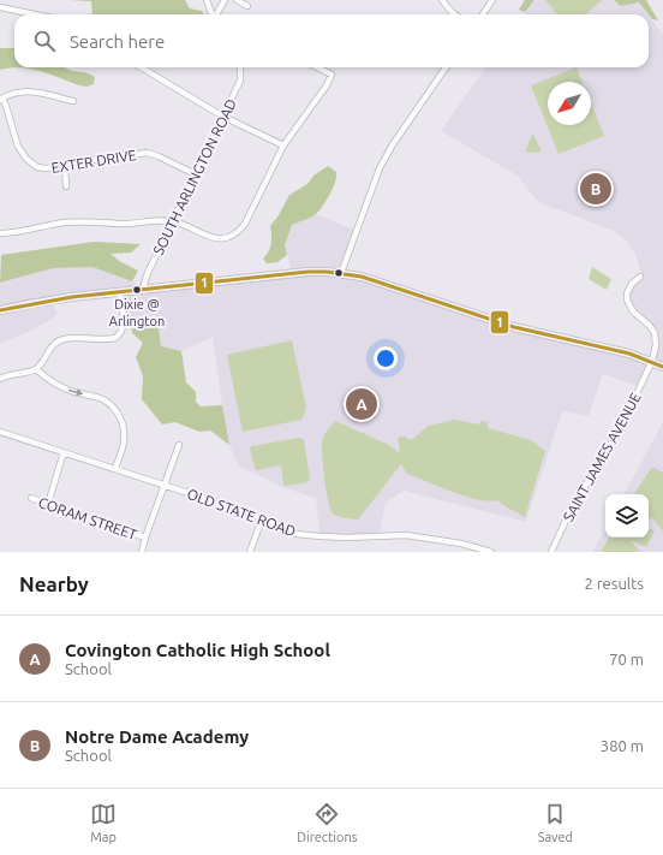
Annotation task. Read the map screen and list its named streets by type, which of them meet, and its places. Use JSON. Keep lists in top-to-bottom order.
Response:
{
  "streets": {
    "street": [
      "EXTER DRIVE",
      "SOUTH ARLINGTON ROAD",
      "SAINT JAMES AVENUE",
      "OLD STATE ROAD",
      "CORAM STREET"
    ]
  },
  "crossings": [
    ["EXTER DRIVE", "SOUTH ARLINGTON ROAD"]
  ],
  "places": ["Dixie @ Arlington"],
  "lines": ["transit line 1"],
  "north": "bottom left",
  "page": {
    "search": "Search here",
    "pins": ["B", "A"],
    "heading": ["Nearby", "2 results"],
    "list": [
      {
        "mark": "A",
        "name": "Covington Catholic High School",
        "note": "School",
        "value": "70 m"
      },
      {
        "mark": "B",
        "name": "Notre Dame Academy",
        "note": "School",
        "value": "380 m"
      }
    ],
    "nav": ["Map", "Directions", "Saved"]
  }
}
